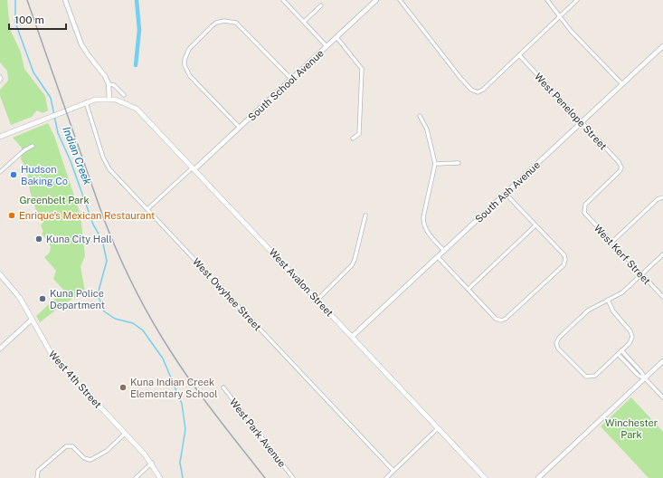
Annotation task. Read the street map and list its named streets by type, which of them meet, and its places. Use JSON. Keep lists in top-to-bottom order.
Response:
{
  "streets": {
    "main road": ["West Avalon Street", "West 4th Street"],
    "street": [
      "South School Avenue",
      "West Penelope Street",
      "South Ash Avenue",
      "West Kerf Street",
      "West Owyhee Street",
      "West Park Avenue"
    ]
  },
  "crossings": [
    ["South School Avenue", "West Avalon Street"],
    ["West Penelope Street", "South Ash Avenue"],
    ["West Penelope Street", "West Kerf Street"],
    ["South Ash Avenue", "West Avalon Street"],
    ["West Avalon Street", "West Owyhee Street"]
  ],
  "water": ["Indian Creek"],
  "parks": ["Greenbelt Park", "Winchester Park"],
  "places": [
    "Hudson Baking Co",
    "Enrique's Mexican Restaurant",
    "Kuna City Hall",
    "Kuna Police Department",
    "Kuna Indian Creek Elementary School"
  ],
  "scale_bar": "100 m"
}
